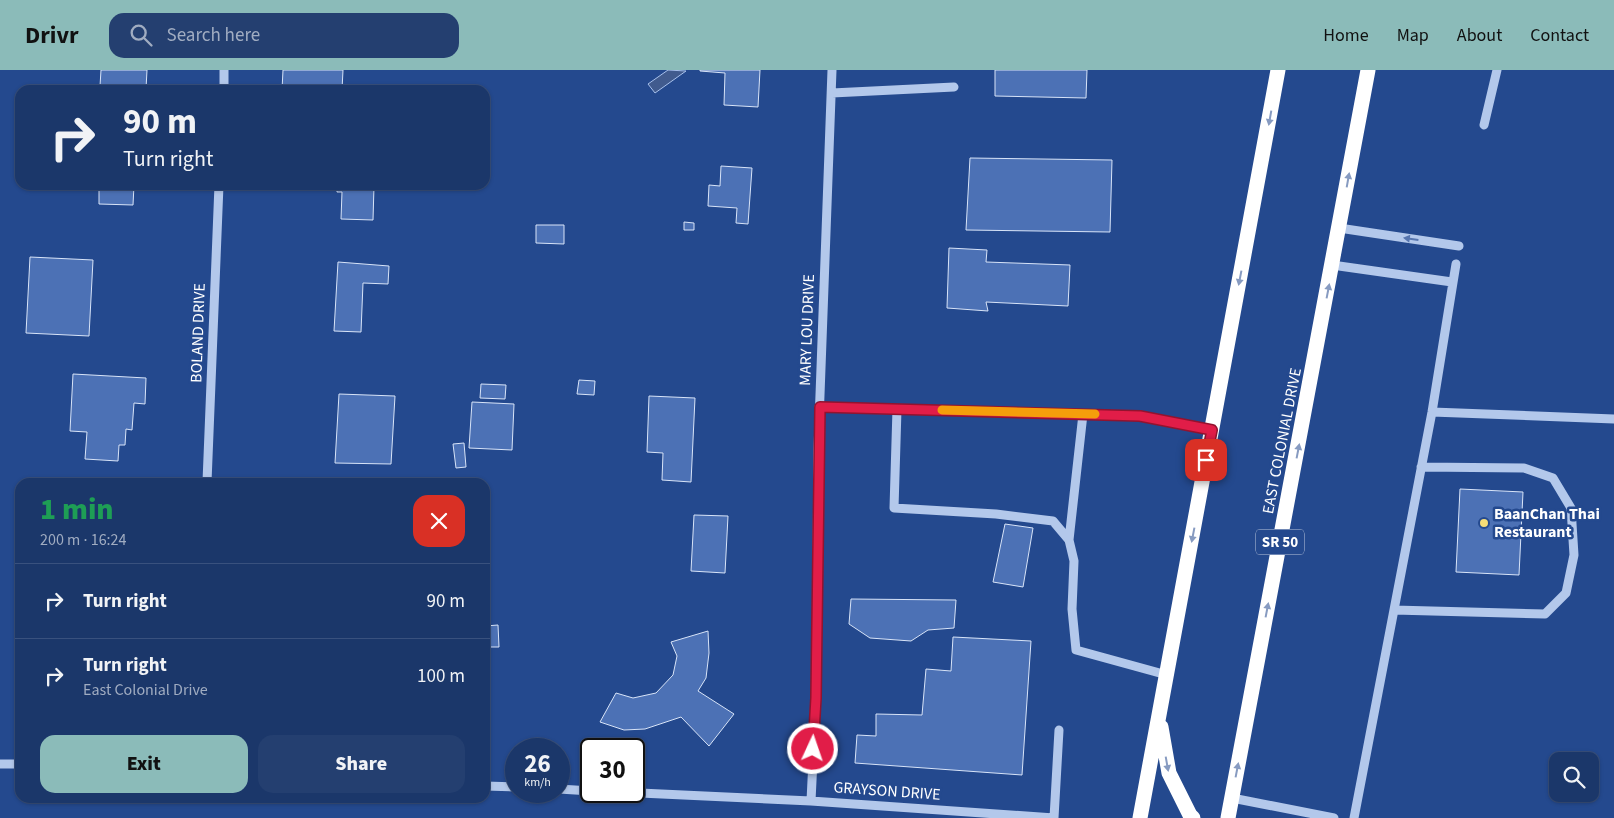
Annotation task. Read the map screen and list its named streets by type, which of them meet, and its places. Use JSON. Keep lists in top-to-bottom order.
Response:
{
  "streets": {
    "highway": ["EAST COLONIAL DRIVE", "SR 50"],
    "street": ["MARY LOU DRIVE", "BOLAND DRIVE", "GRAYSON DRIVE"]
  },
  "crossings": [
    ["MARY LOU DRIVE", "GRAYSON DRIVE"]
  ],
  "places": ["BaanChan Thai Restaurant"],
  "page": {
    "header": "Drivr",
    "search": "Search here",
    "nav": [
      "Home",
      "Map",
      "About",
      "Contact"
    ],
    "turn": ["90 m", "Turn right"],
    "heading": ["1 min", "200 m · 16:24"],
    "list": [
      {
        "name": "Turn right",
        "value": "90 m"
      },
      {
        "name": "Turn right",
        "note": "East Colonial Drive",
        "value": "100 m"
      }
    ],
    "buttons": ["Exit", "Share"],
    "speed": "26 km/h",
    "limit": "30"
  }
}
